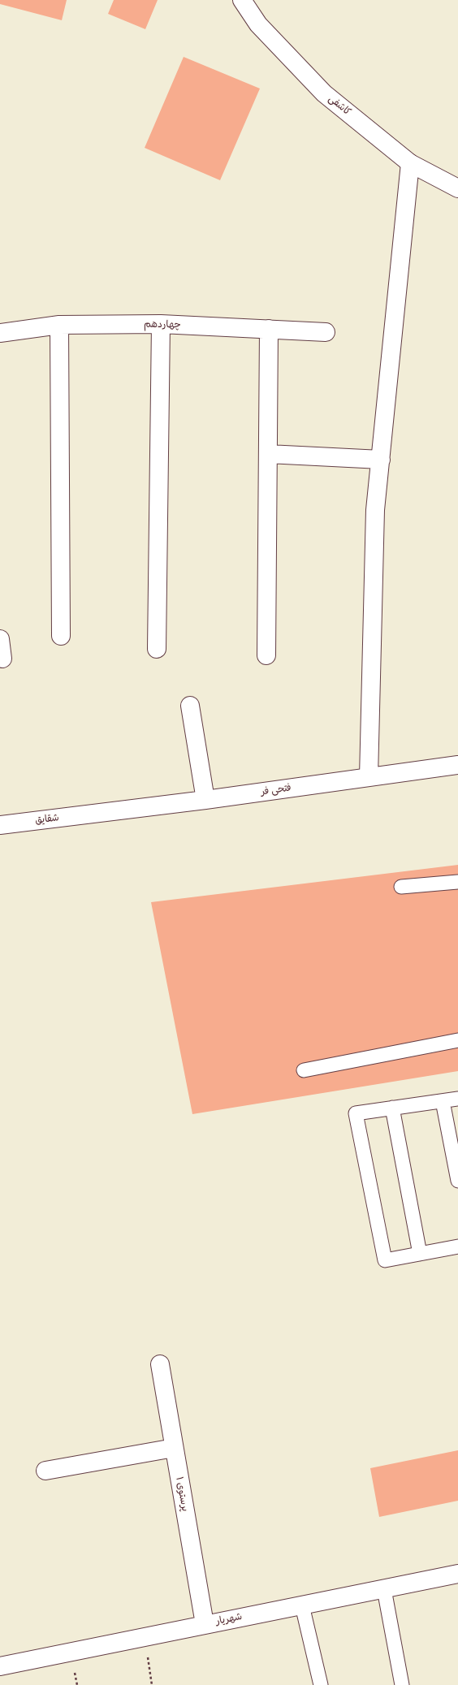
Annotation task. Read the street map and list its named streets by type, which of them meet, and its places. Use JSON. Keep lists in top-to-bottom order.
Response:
{
  "streets": {
    "street": [
      "کاشفی",
      "چهاردهم",
      "فتحی فر",
      "شقایق",
      "پرستوی ۱",
      "شهریار"
    ]
  },
  "crossings": [
    ["فتحی فر", "شقایق"],
    ["پرستوی ۱", "شهریار"]
  ]
}
